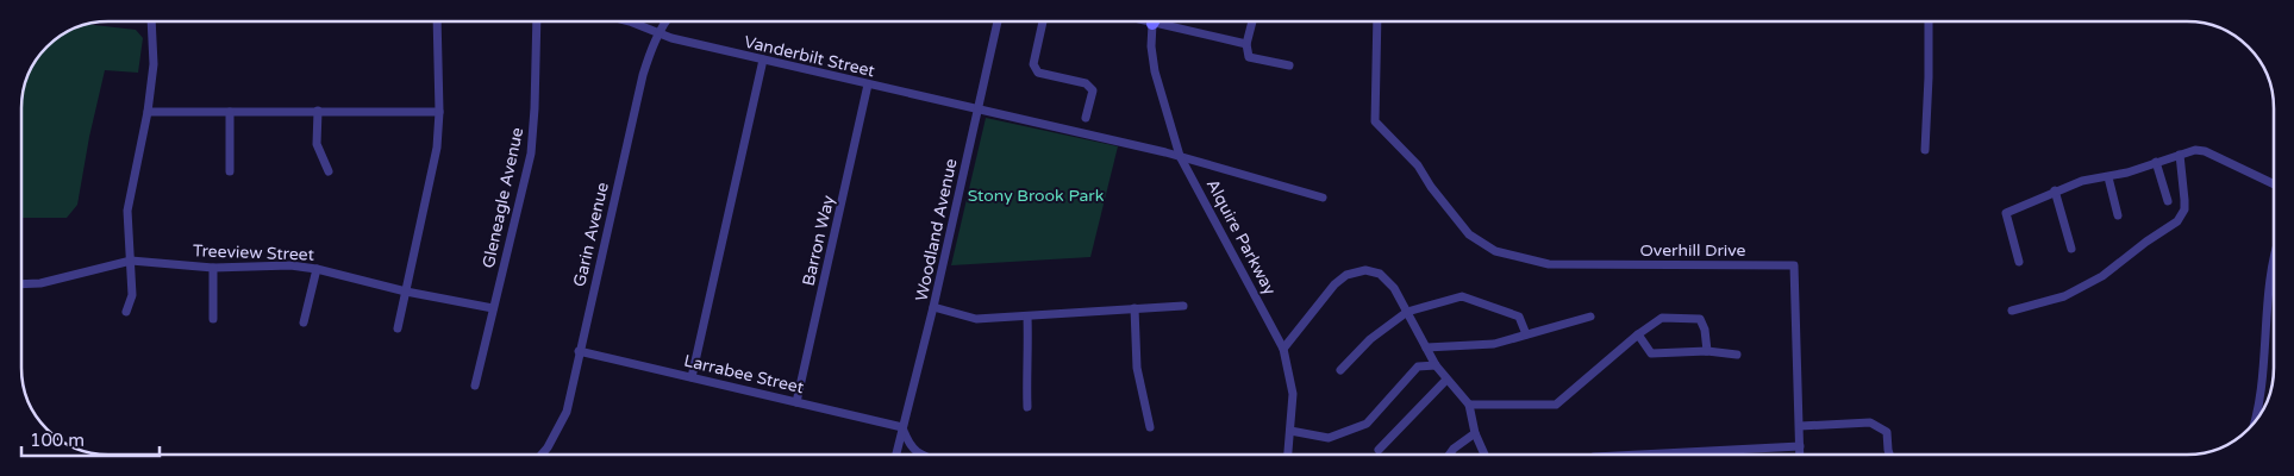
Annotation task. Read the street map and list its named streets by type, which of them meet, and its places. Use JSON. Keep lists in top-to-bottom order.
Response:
{
  "streets": {
    "street": [
      "Vanderbilt Street",
      "Gleneagle Avenue",
      "Woodland Avenue",
      "Garin Avenue",
      "Alquire Parkway",
      "Barron Way",
      "Overhill Drive",
      "Treeview Street",
      "Larrabee Street"
    ]
  },
  "crossings": [
    ["Vanderbilt Street", "Woodland Avenue"],
    ["Vanderbilt Street", "Garin Avenue"],
    ["Vanderbilt Street", "Alquire Parkway"],
    ["Vanderbilt Street", "Barron Way"],
    ["Gleneagle Avenue", "Treeview Street"],
    ["Woodland Avenue", "Larrabee Street"],
    ["Garin Avenue", "Larrabee Street"],
    ["Barron Way", "Larrabee Street"]
  ],
  "parks": ["Stony Brook Park"],
  "scale_bar": "100 m"
}
